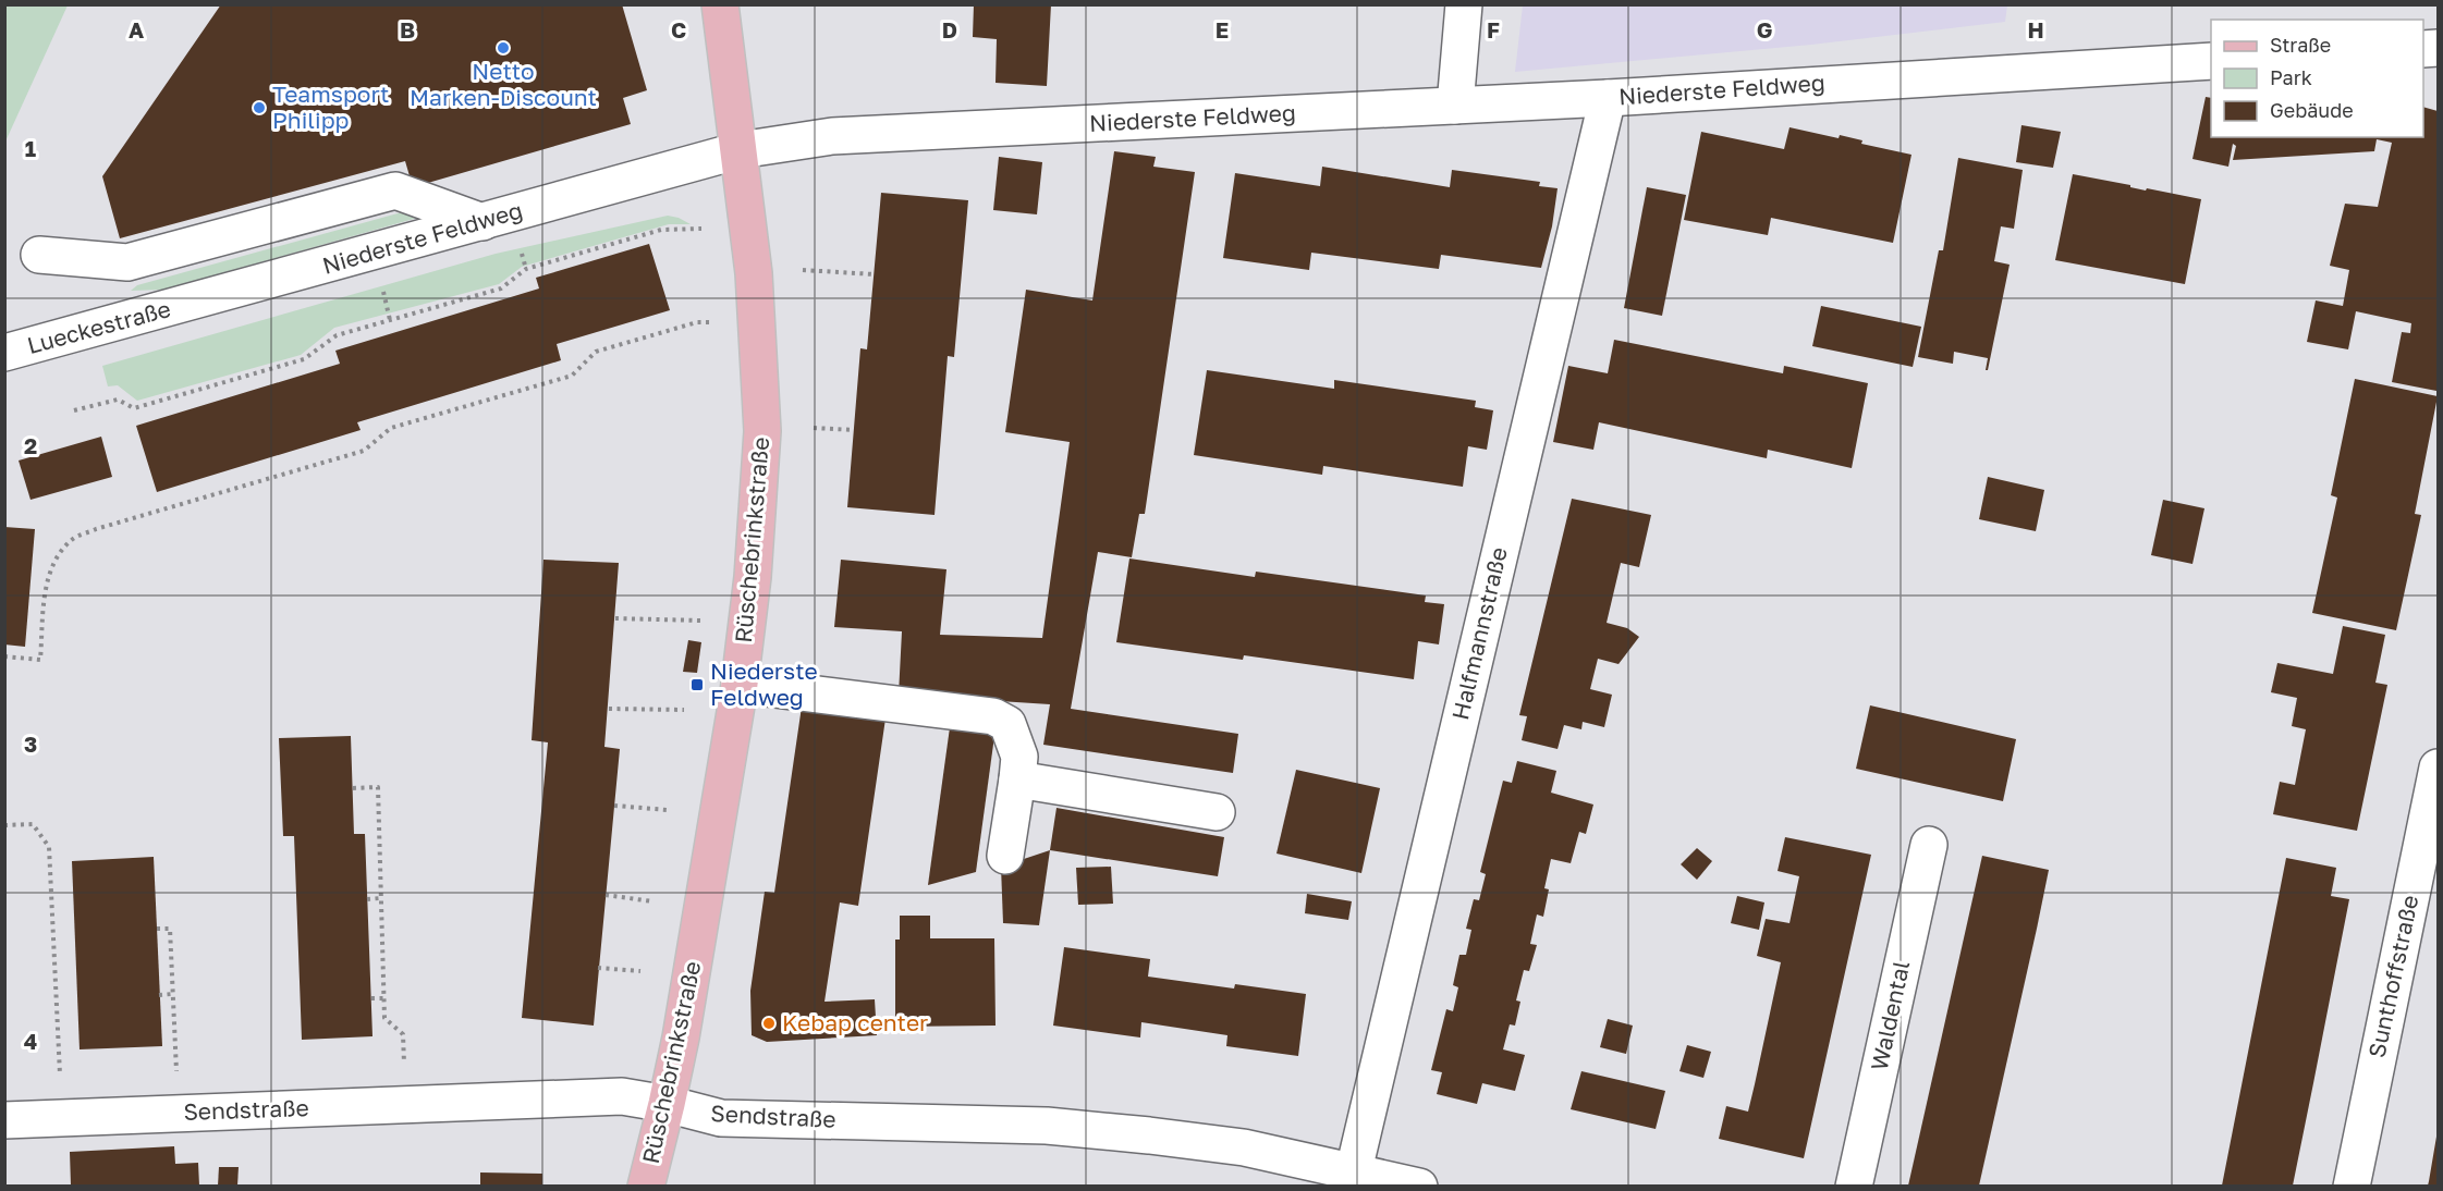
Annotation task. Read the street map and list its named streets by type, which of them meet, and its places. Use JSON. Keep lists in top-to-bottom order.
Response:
{
  "streets": {
    "main road": ["Rüschebrinkstraße"],
    "street": [
      "Niederste Feldweg",
      "Lueckestraße",
      "Halfmannstraße",
      "Sunthoffstraße",
      "Waldental",
      "Sendstraße"
    ]
  },
  "crossings": [
    ["Niederste Feldweg", "Lueckestraße"],
    ["Niederste Feldweg", "Rüschebrinkstraße"],
    ["Niederste Feldweg", "Halfmannstraße"],
    ["Rüschebrinkstraße", "Sendstraße"],
    ["Halfmannstraße", "Sendstraße"]
  ],
  "places": {
    "other": ["Netto Marken-Discount", "Teamsport Philipp", "Kebap center"],
    "transit": ["Niederste Feldweg"]
  },
  "legend": ["Straße", "Park", "Gebäude"],
  "grid": {
    "columns": [
      "A",
      "B",
      "C",
      "D",
      "E",
      "F",
      "G",
      "H"
    ],
    "rows": [
      "1",
      "2",
      "3",
      "4"
    ]
  }
}
